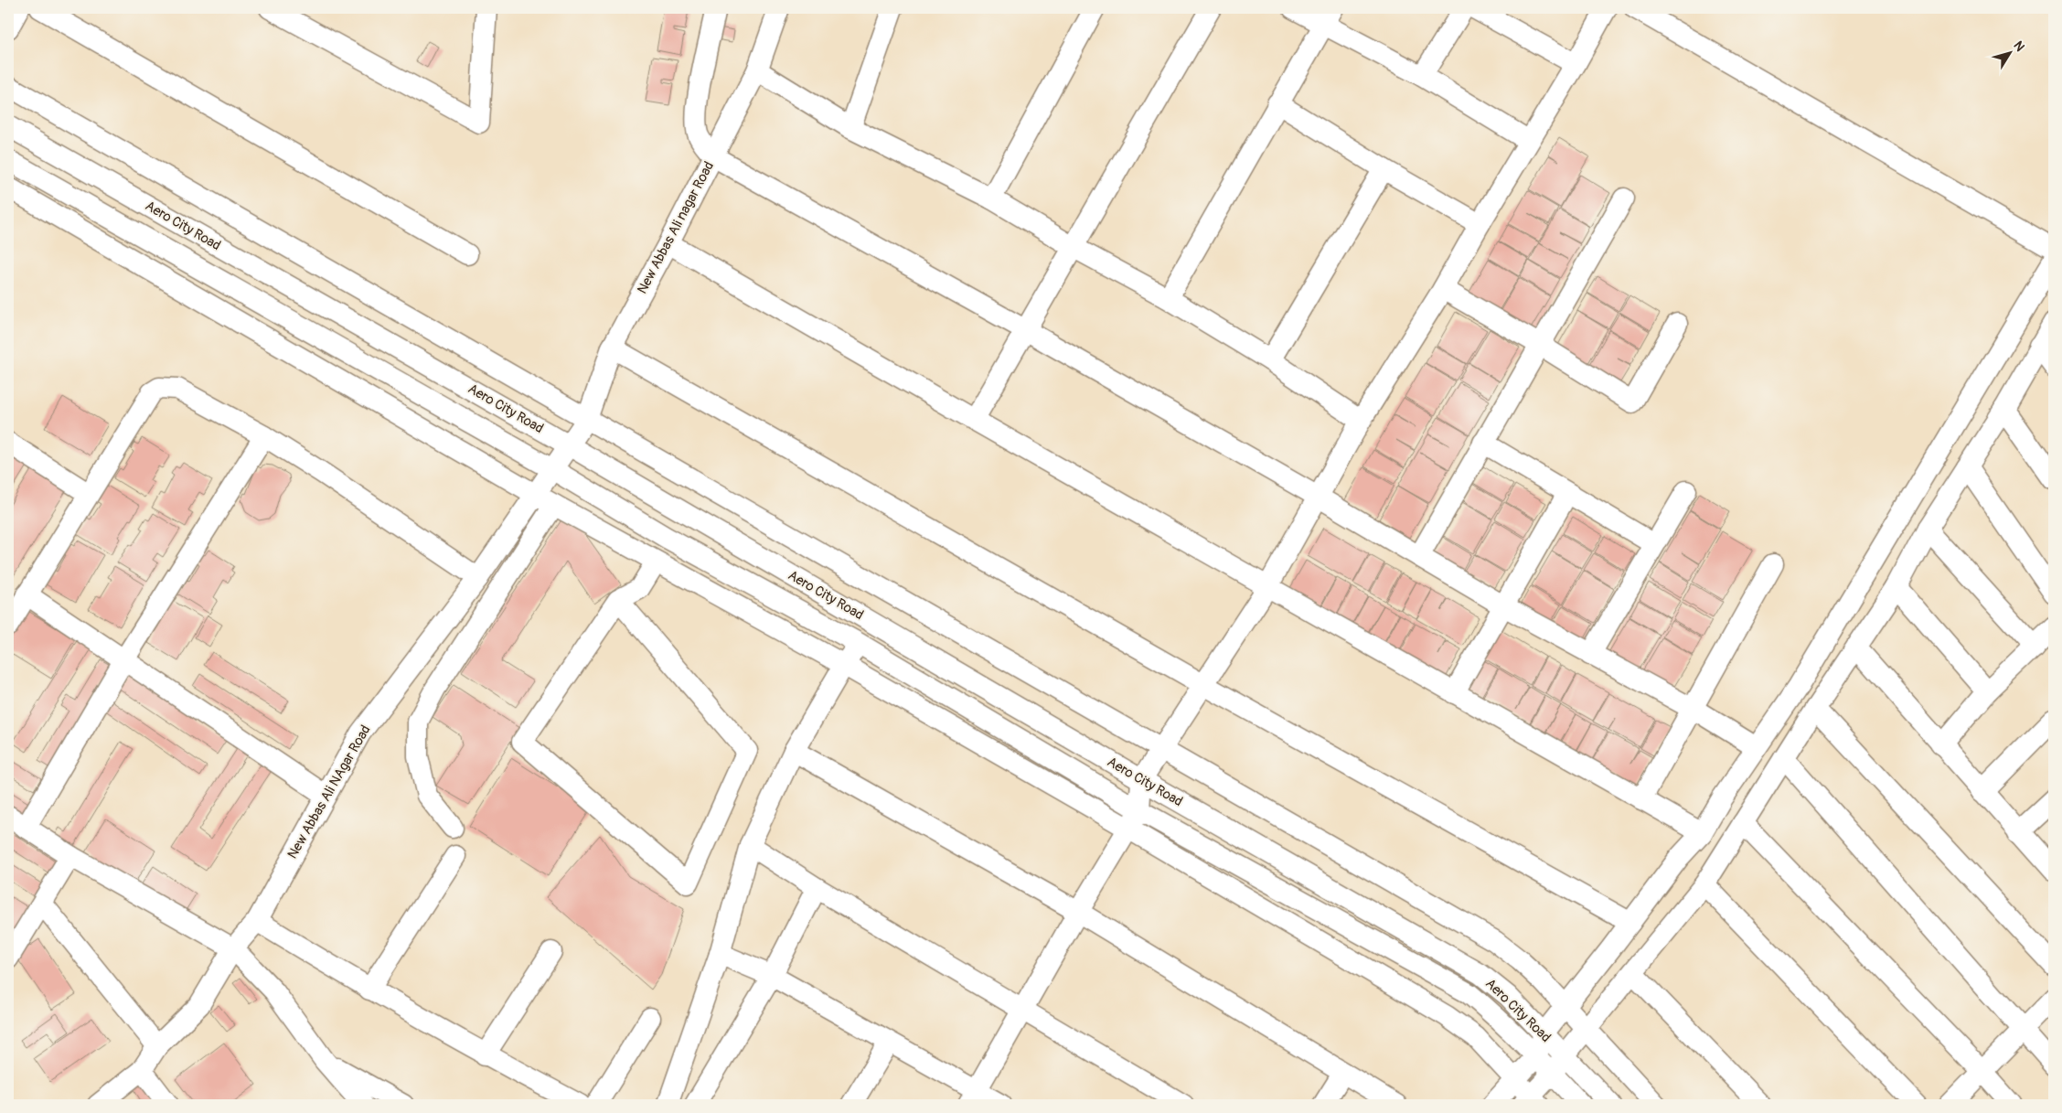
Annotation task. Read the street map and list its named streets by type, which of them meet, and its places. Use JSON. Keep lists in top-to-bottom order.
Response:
{
  "streets": {
    "street": ["Aero City Road", "New Abbas Ali nagar Road", "New Abbas Ali NAgar Road"]
  },
  "crossings": [
    ["Aero City Road", "New Abbas Ali nagar Road"],
    ["Aero City Road", "New Abbas Ali NAgar Road"],
    ["New Abbas Ali nagar Road", "New Abbas Ali NAgar Road"]
  ],
  "north": "top right"
}
